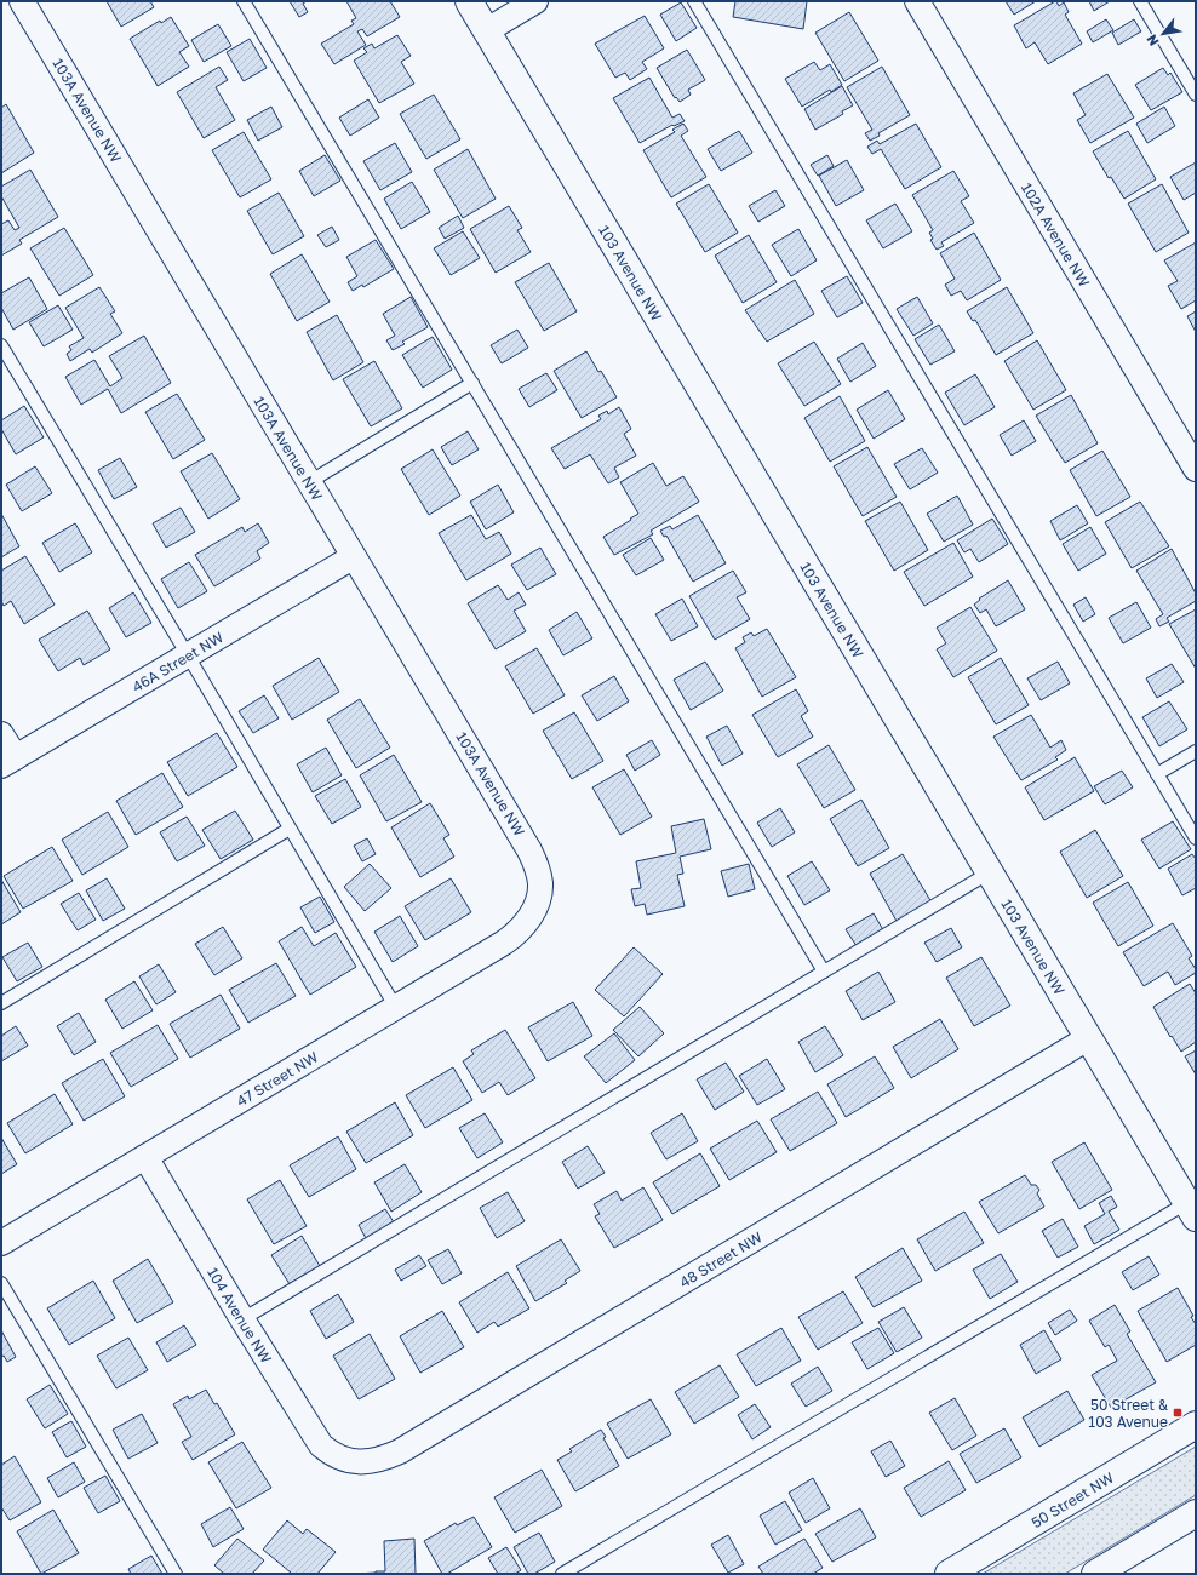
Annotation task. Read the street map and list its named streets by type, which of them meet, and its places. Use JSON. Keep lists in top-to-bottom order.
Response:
{
  "streets": {
    "street": [
      "103A Avenue NW",
      "102A Avenue NW",
      "103 Avenue NW",
      "46A Street NW",
      "47 Street NW",
      "48 Street NW",
      "104 Avenue NW",
      "50 Street NW"
    ]
  },
  "crossings": [
    ["103A Avenue NW", "46A Street NW"],
    ["103A Avenue NW", "47 Street NW"],
    ["103 Avenue NW", "48 Street NW"],
    ["47 Street NW", "104 Avenue NW"],
    ["48 Street NW", "104 Avenue NW"]
  ],
  "places": {
    "transit": ["50 Street & 103 Avenue"]
  },
  "north": "bottom left"
}
